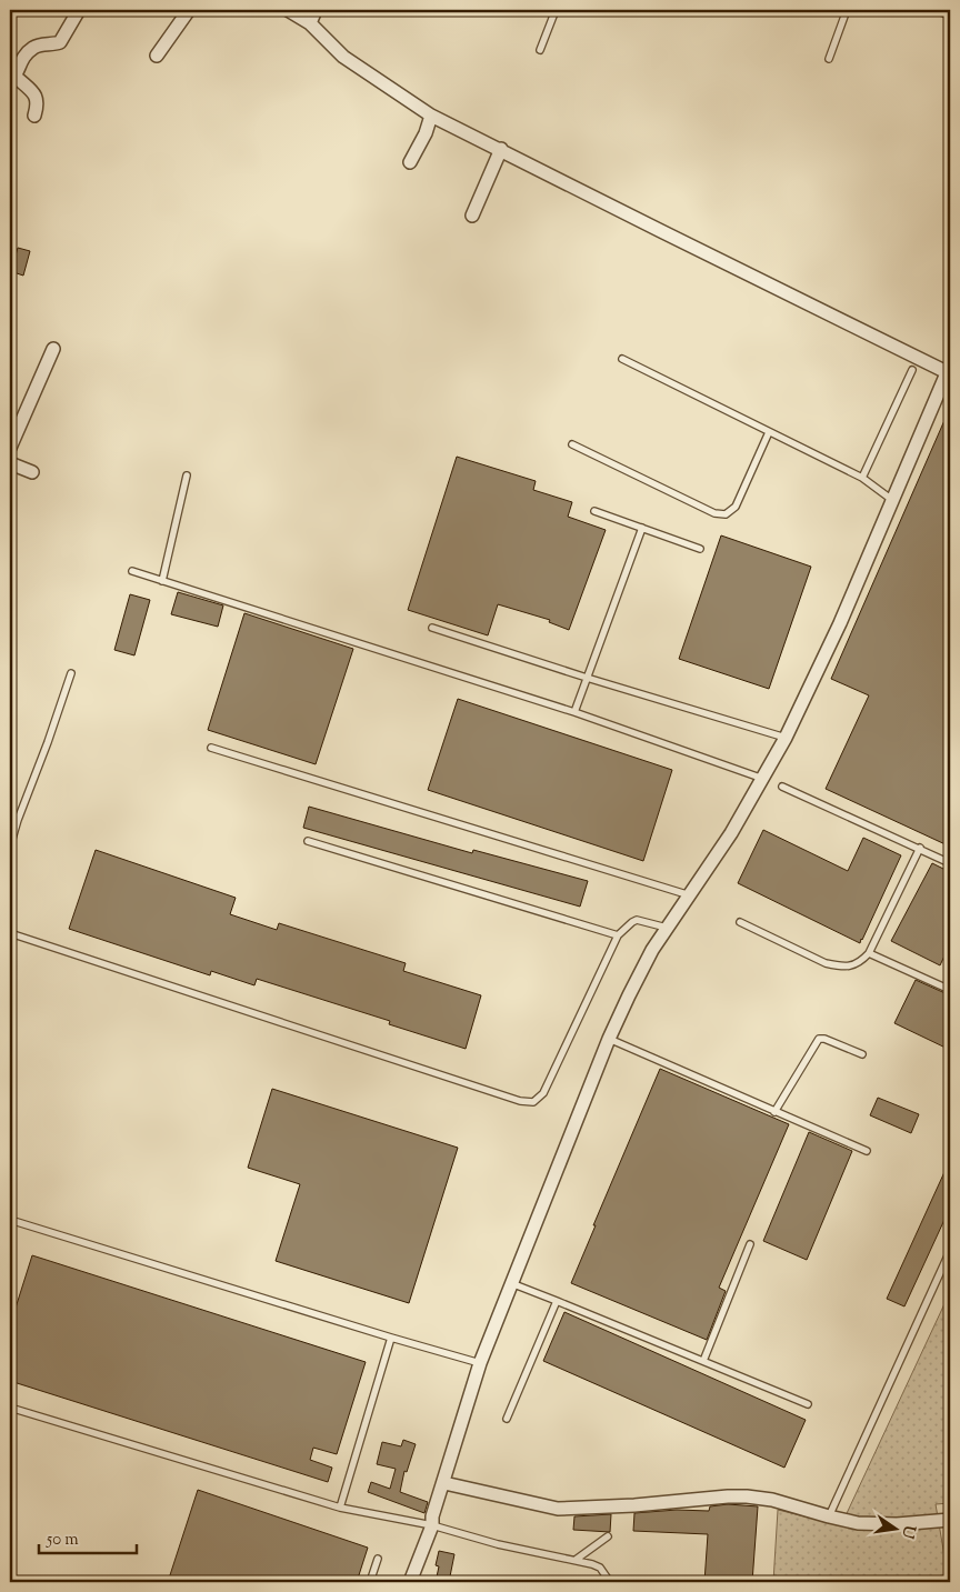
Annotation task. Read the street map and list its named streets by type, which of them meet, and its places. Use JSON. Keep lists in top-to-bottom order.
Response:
{
  "scale_bar": "50 m",
  "north": "right"
}
